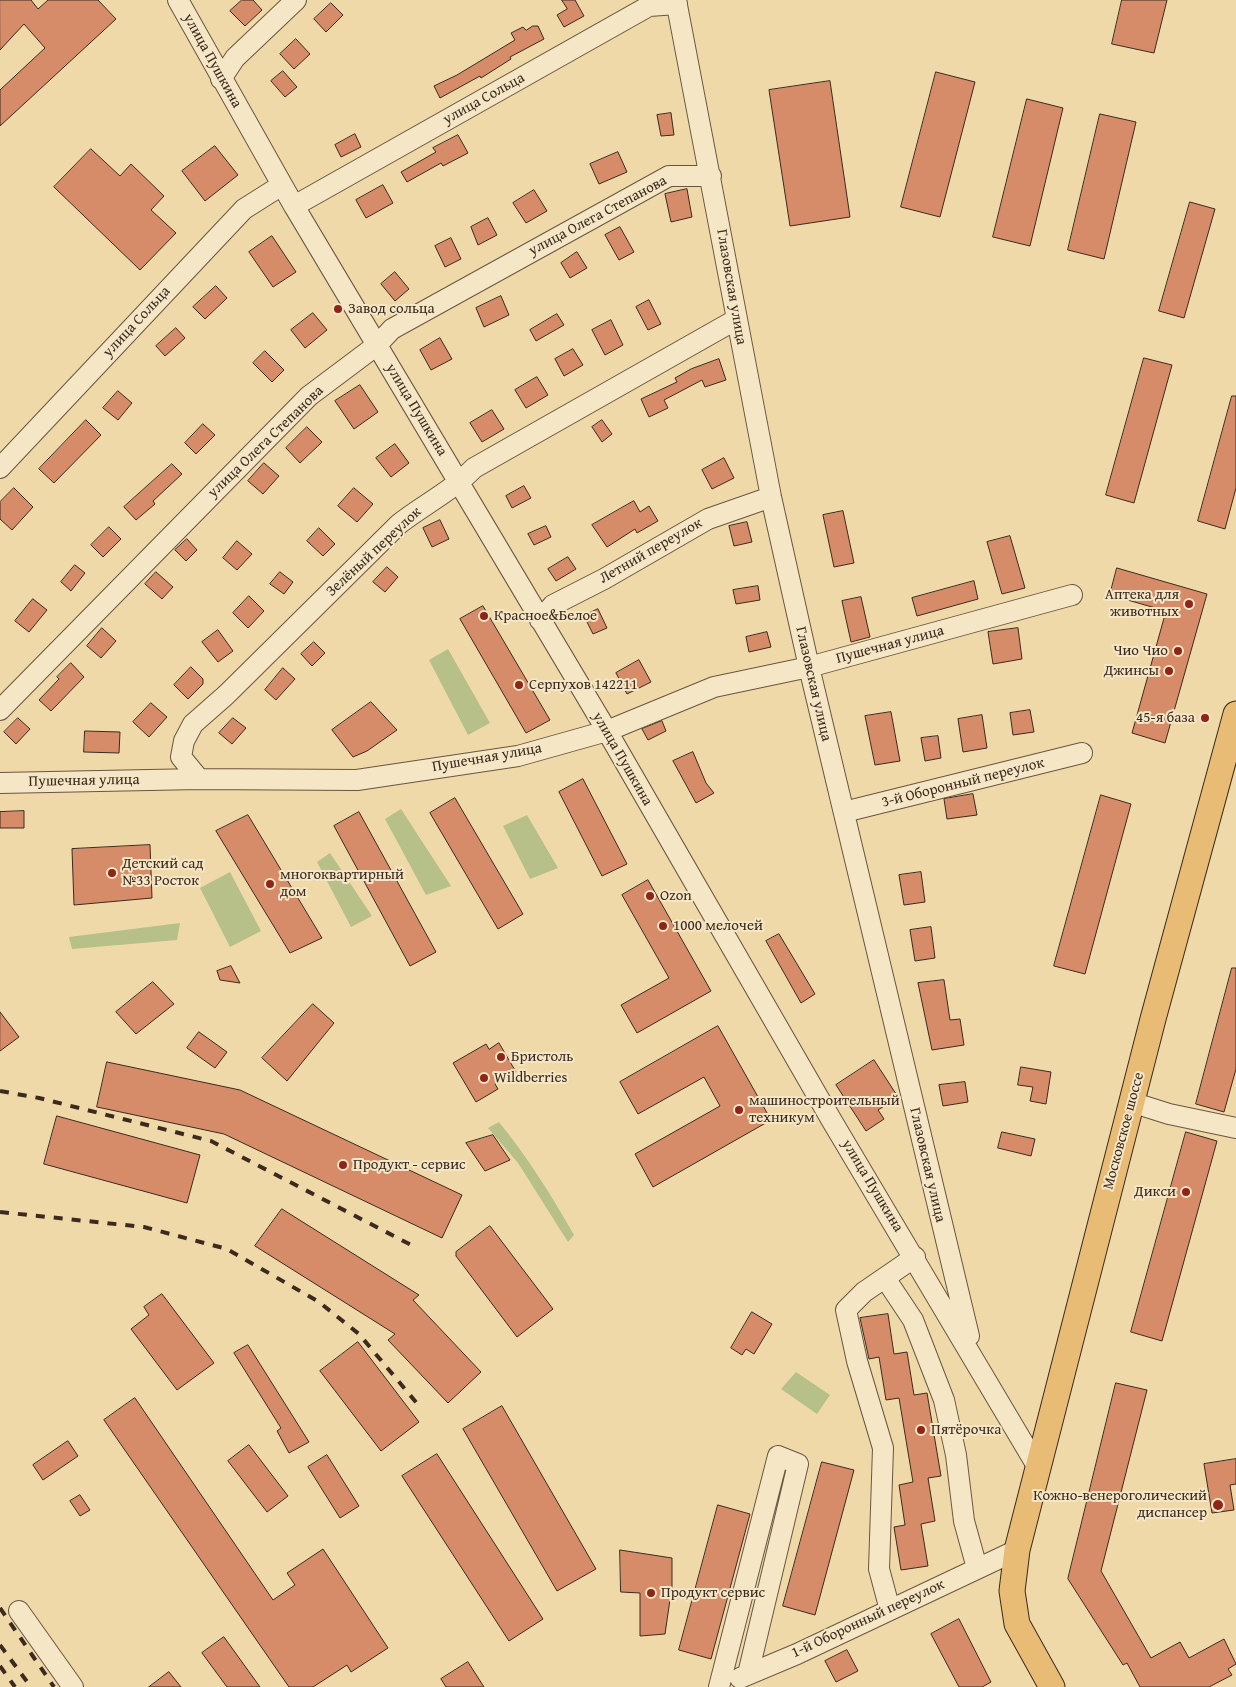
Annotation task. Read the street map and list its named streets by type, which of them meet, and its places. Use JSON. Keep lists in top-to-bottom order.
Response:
{
  "streets": {
    "main road": ["Московское шоссе"],
    "street": [
      "улица Пушкина",
      "улица Сольца",
      "улица Олега Степанова",
      "Глазовская улица",
      "Летний переулок",
      "Зелёный переулок",
      "Пушечная улица",
      "3-й Оборонный переулок",
      "1-й Оборонный переулок"
    ]
  },
  "crossings": [
    ["улица Пушкина", "улица Сольца"],
    ["улица Пушкина", "улица Олега Степанова"],
    ["улица Пушкина", "Глазовская улица"],
    ["улица Пушкина", "Летний переулок"],
    ["улица Пушкина", "Зелёный переулок"],
    ["улица Пушкина", "Пушечная улица"],
    ["улица Пушкина", "Московское шоссе"],
    ["улица Сольца", "Глазовская улица"],
    ["улица Олега Степанова", "Глазовская улица"],
    ["Глазовская улица", "Летний переулок"],
    ["Глазовская улица", "Зелёный переулок"],
    ["Глазовская улица", "Пушечная улица"],
    ["Глазовская улица", "3-й Оборонный переулок"],
    ["Зелёный переулок", "Пушечная улица"],
    ["Московское шоссе", "1-й Оборонный переулок"]
  ],
  "places": [
    "Завод сольца",
    "Аптека для животных",
    "Красное&Белое",
    "Чио Чио",
    "Джинсы",
    "Серпухов 142211",
    "45-я база",
    "Детский сад №33 Росток",
    "многоквартирный дом",
    "Ozon",
    "1000 мелочей",
    "Бристоль",
    "Wildberries",
    "машиностроительный техникум",
    "Продукт - сервис",
    "Дикси",
    "Пятёрочка",
    "Кожно-венероголический диспансер",
    "Продукт сервис"
  ]
}
